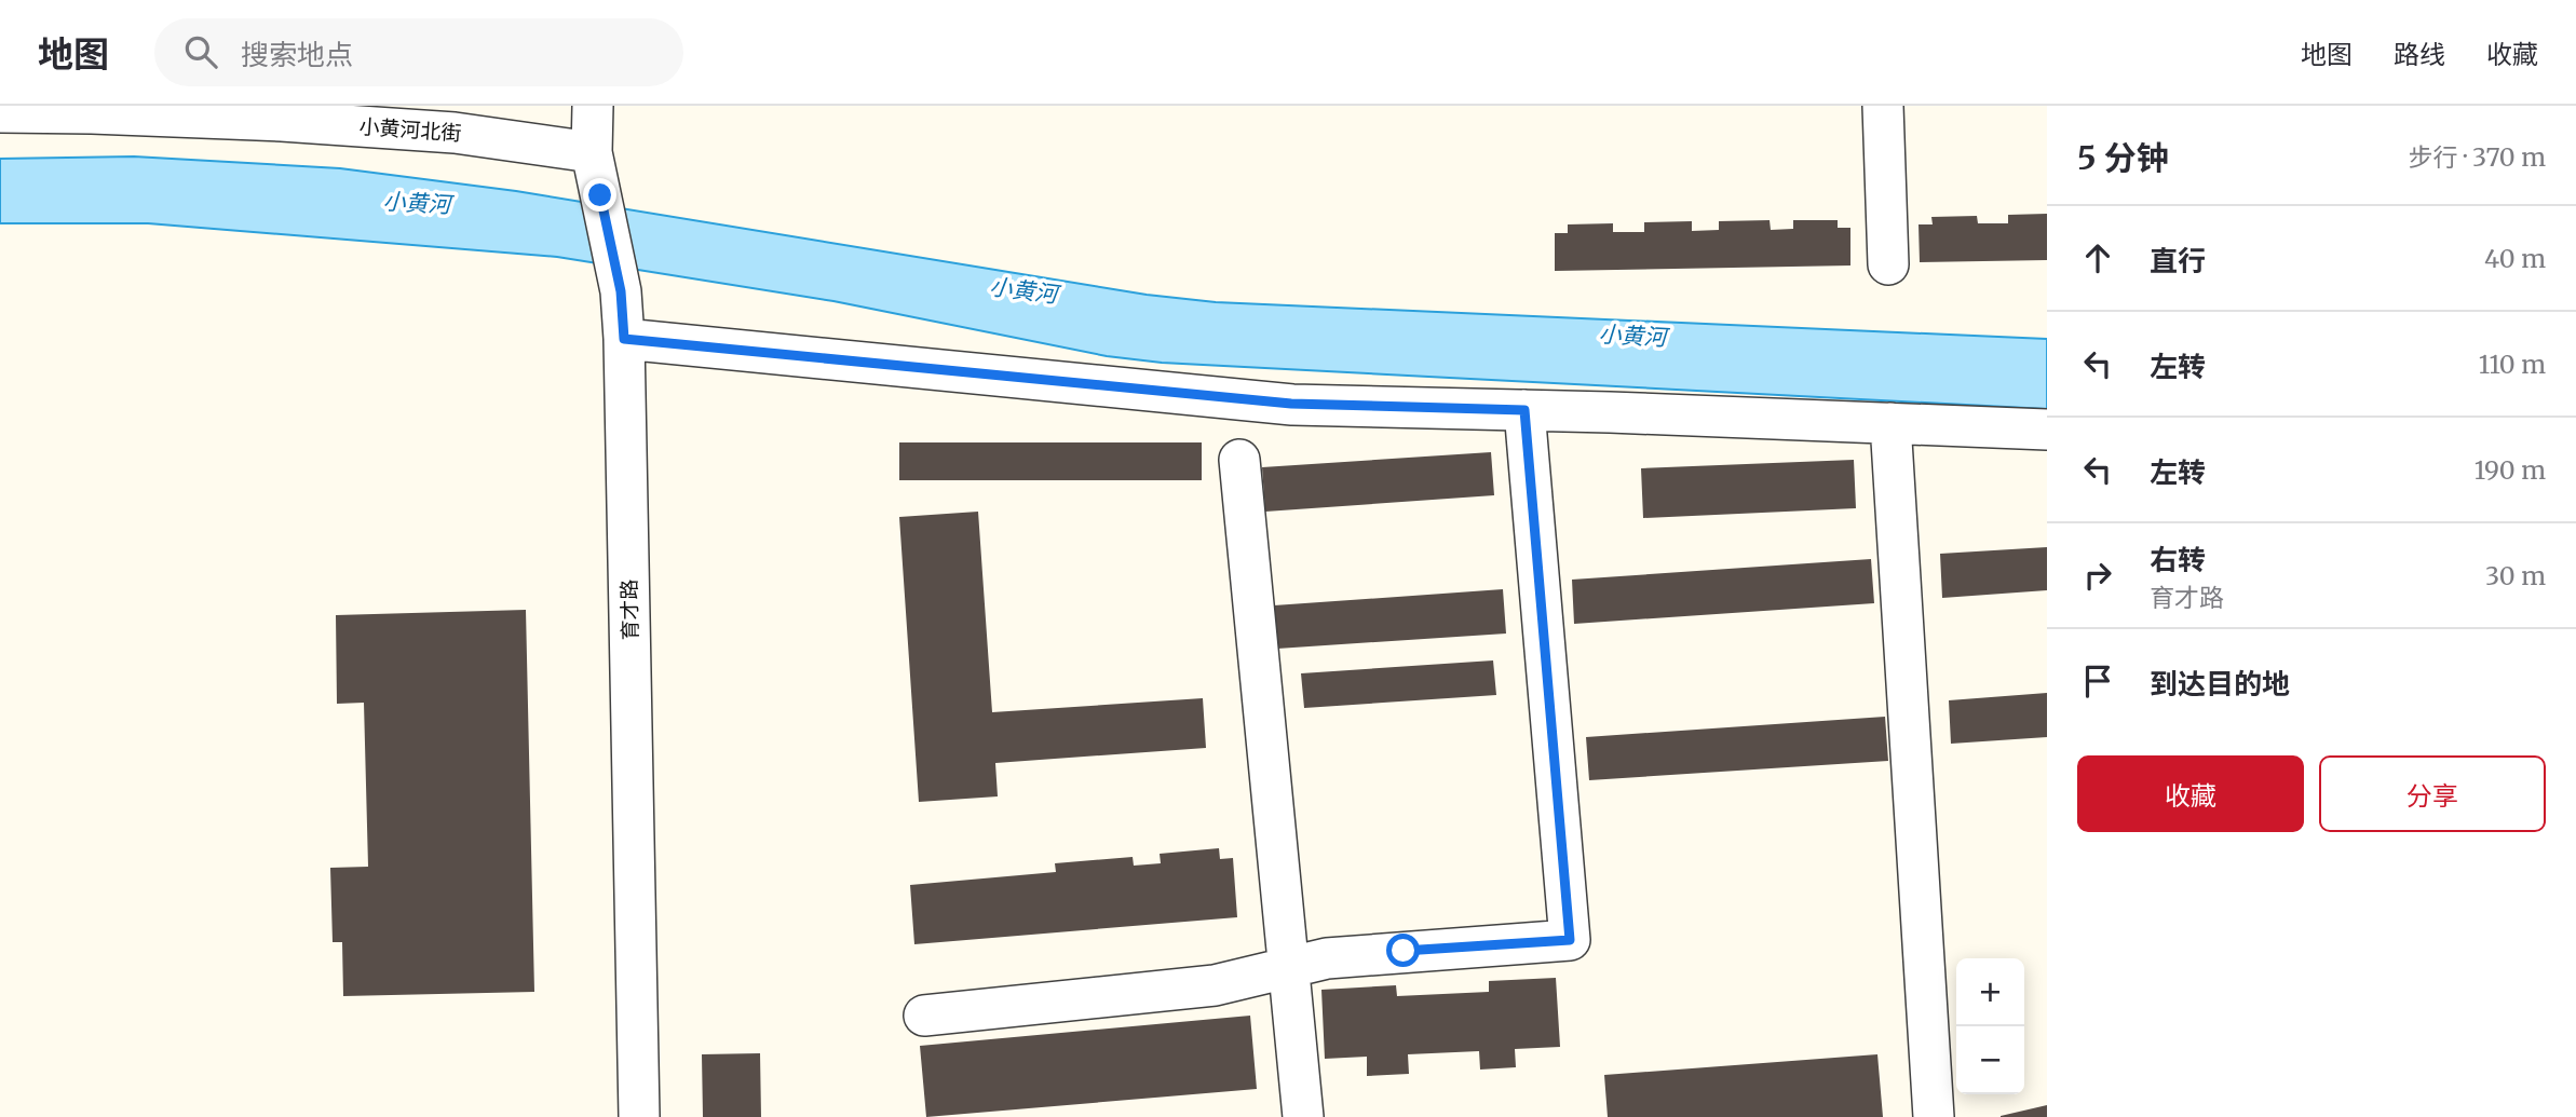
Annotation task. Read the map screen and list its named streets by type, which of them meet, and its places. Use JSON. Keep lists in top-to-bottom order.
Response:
{
  "streets": {
    "street": ["小黄河北街", "育才路"]
  },
  "crossings": [
    ["小黄河北街", "育才路"]
  ],
  "water": ["小黄河"],
  "page": {
    "header": "地图",
    "search": "搜索地点",
    "nav": ["地图", "路线", "收藏"],
    "heading": ["5 分钟", "步行 · 370 m"],
    "list": [
      ["直行", "40 m"],
      ["左转", "110 m"],
      ["左转", "190 m"],
      ["右转", "育才路", "30 m"],
      "到达目的地"
    ],
    "buttons": ["收藏", "分享"],
    "map_buttons": ["+", "−"]
  }
}
